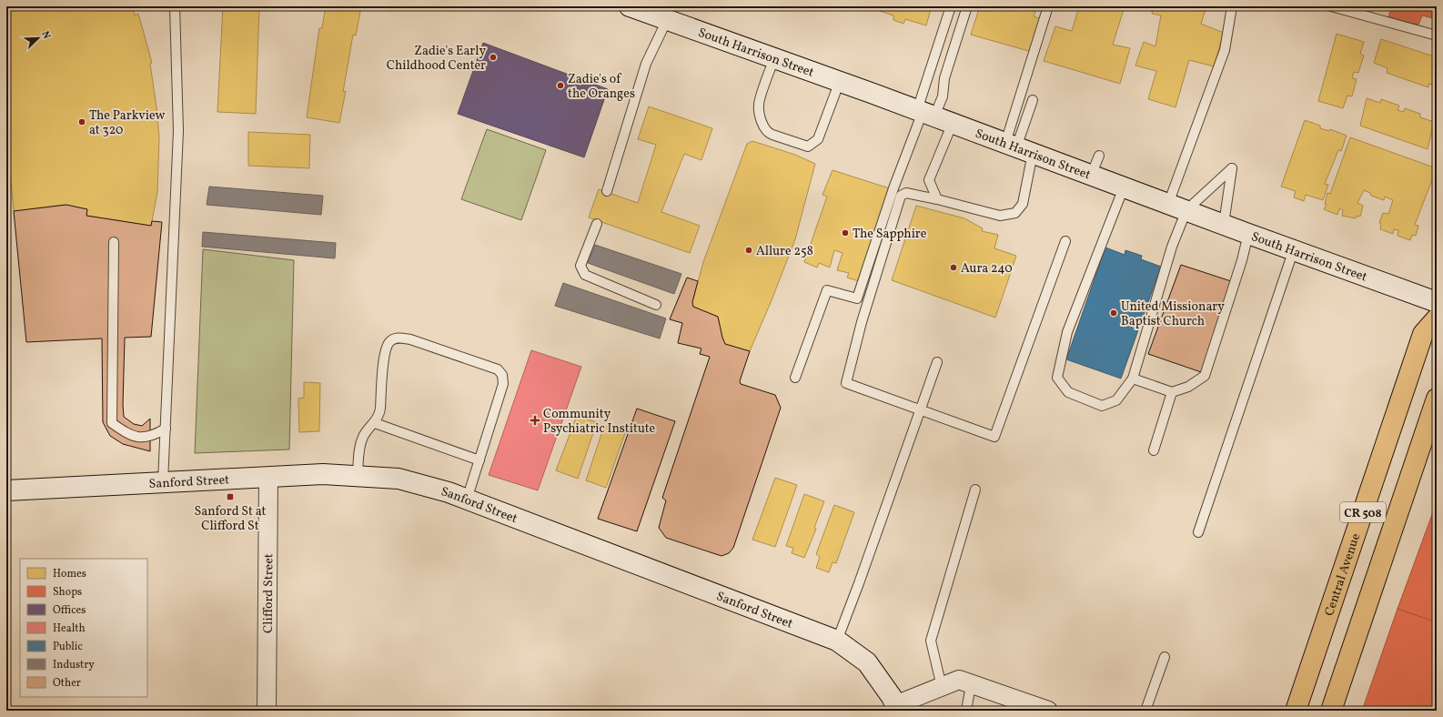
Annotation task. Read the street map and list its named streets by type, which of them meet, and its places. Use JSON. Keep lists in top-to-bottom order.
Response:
{
  "streets": {
    "main road": [
      "South Harrison Street",
      "Sanford Street",
      "CR 508",
      "Central Avenue"
    ],
    "street": ["Clifford Street"]
  },
  "crossings": [
    ["Sanford Street", "Clifford Street"]
  ],
  "places": {
    "other": [
      "Zadie's Early Childhood Center",
      "Zadie's of the Oranges",
      "The Parkview at 320",
      "The Sapphire",
      "Allure 258",
      "Aura 240",
      "United Missionary Baptist Church"
    ],
    "health": ["Community Psychiatric Institute"],
    "transit": ["Sanford St at Clifford St"]
  },
  "legend": [
    "Homes",
    "Shops",
    "Offices",
    "Health",
    "Public",
    "Industry",
    "Other"
  ],
  "north": "top right"
}
